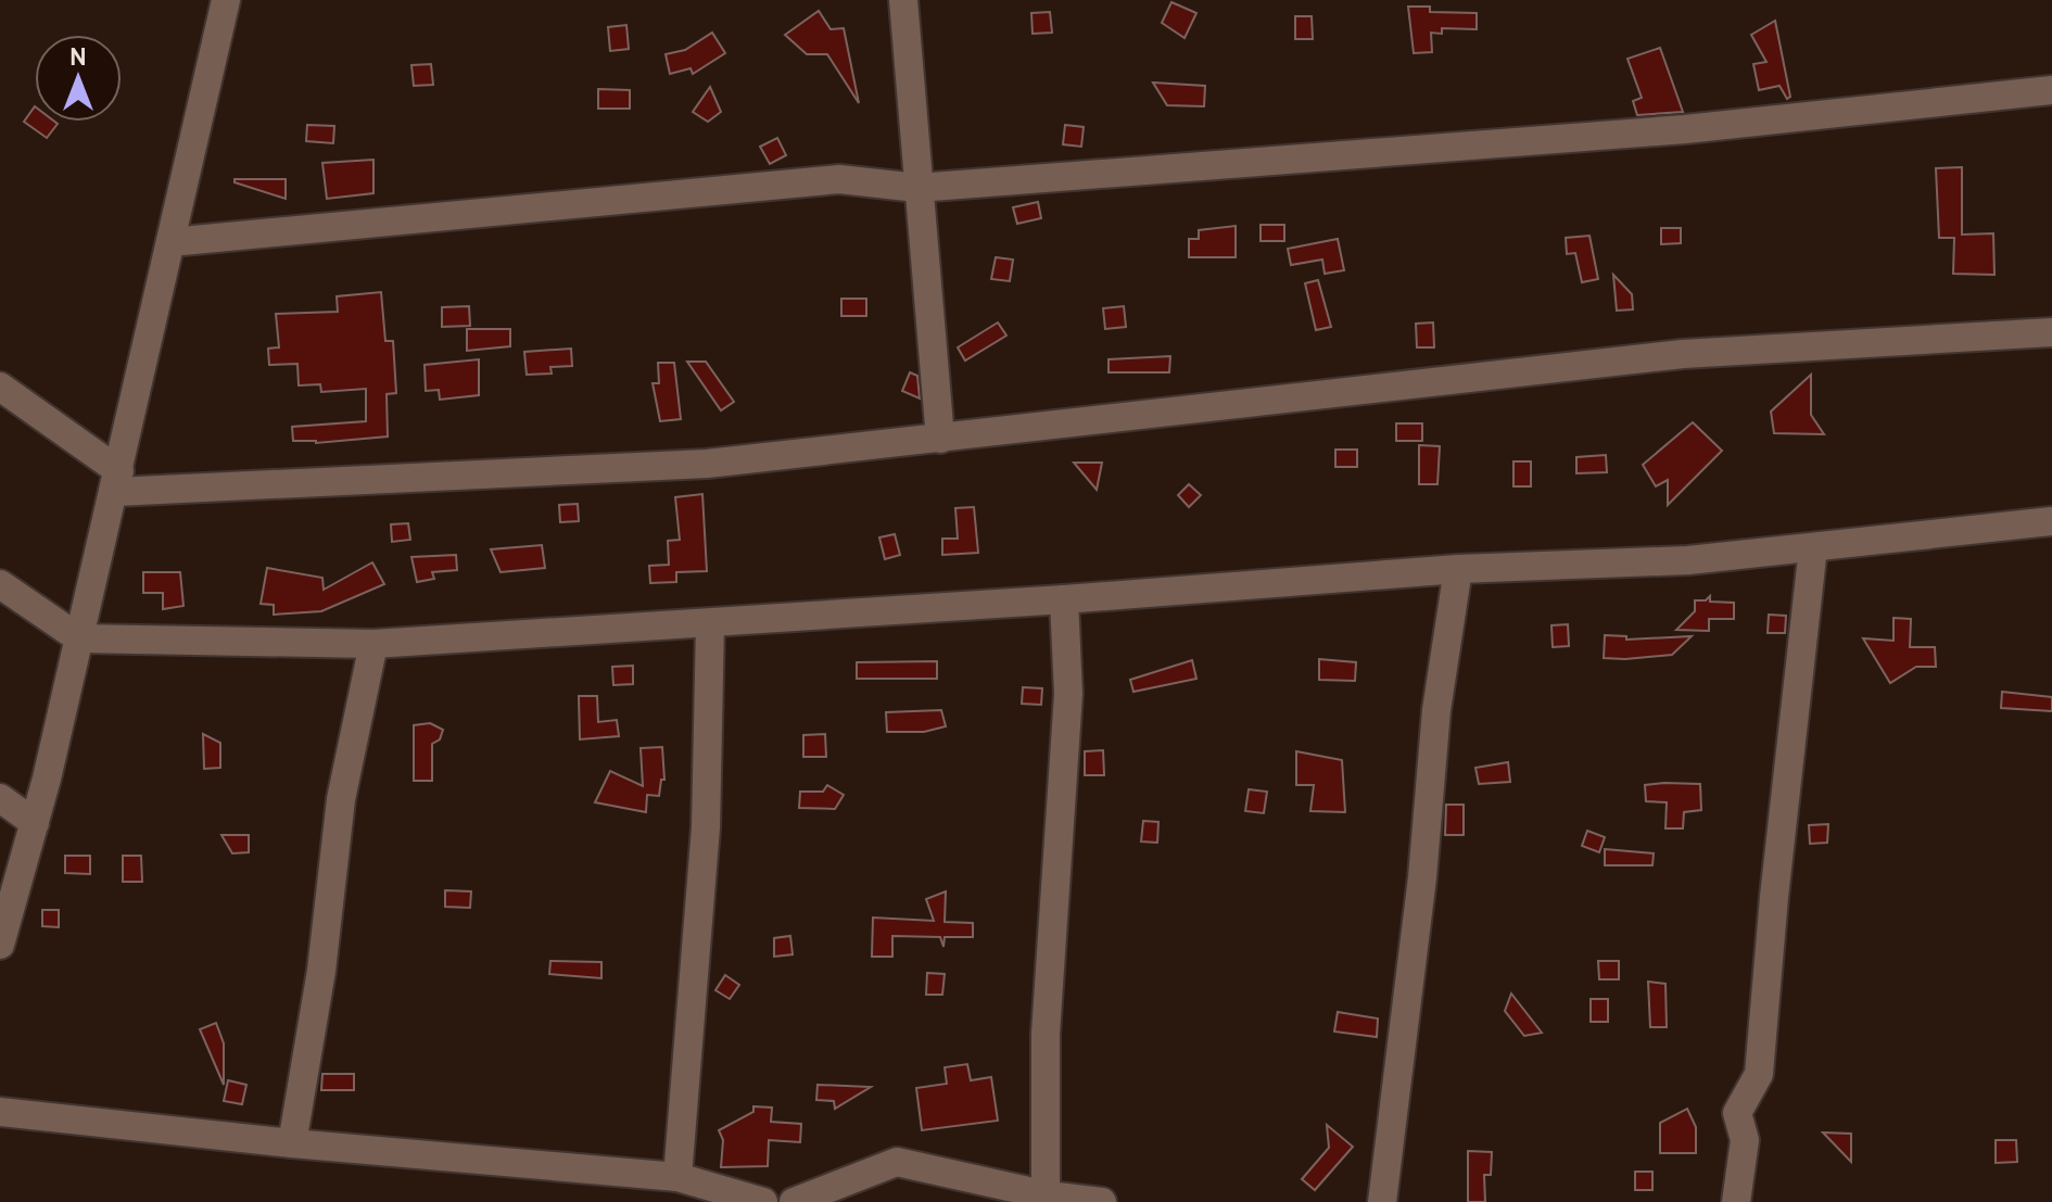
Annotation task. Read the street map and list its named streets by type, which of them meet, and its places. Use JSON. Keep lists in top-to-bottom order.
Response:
{
  "north": "top"
}
